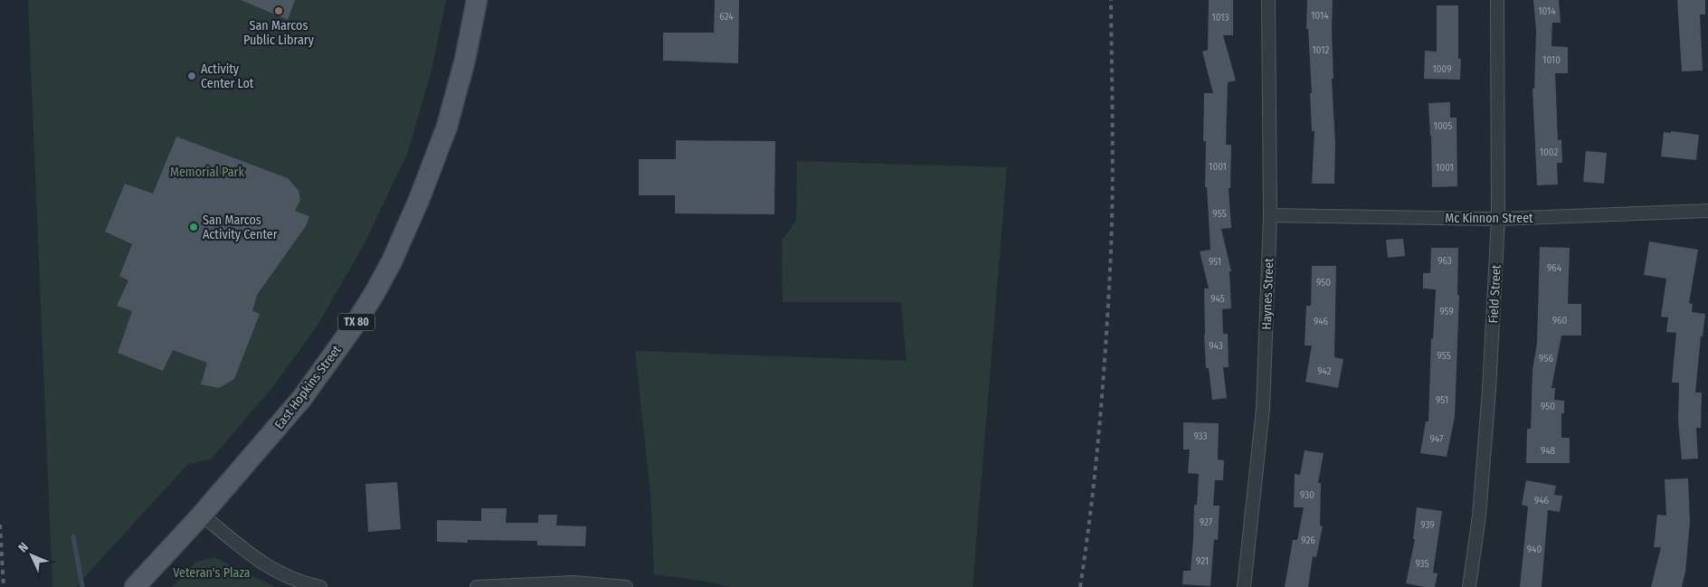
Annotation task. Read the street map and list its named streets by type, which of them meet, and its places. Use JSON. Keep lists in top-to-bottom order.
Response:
{
  "streets": {
    "main road": ["TX 80", "East Hopkins Street"],
    "street": ["Mc Kinnon Street", "Haynes Street", "Field Street"]
  },
  "crossings": [
    ["Mc Kinnon Street", "Haynes Street"],
    ["Mc Kinnon Street", "Field Street"]
  ],
  "parks": ["Memorial Park", "Veteran's Plaza"],
  "places": ["San Marcos Public Library", "Activity Center Lot", "San Marcos Activity Center"],
  "house_numbers": [
    "1014",
    "1014",
    "624",
    "1013",
    "1012",
    "1010",
    "1009",
    "1005",
    "1002",
    "1001",
    "1001",
    "955",
    "963",
    "951",
    "964",
    "950",
    "945",
    "959",
    "960",
    "946",
    "943",
    "955",
    "956",
    "942",
    "951",
    "950",
    "933",
    "947",
    "948",
    "930",
    "946",
    "927",
    "939",
    "926",
    "940",
    "921",
    "935"
  ],
  "north": "top left"
}
